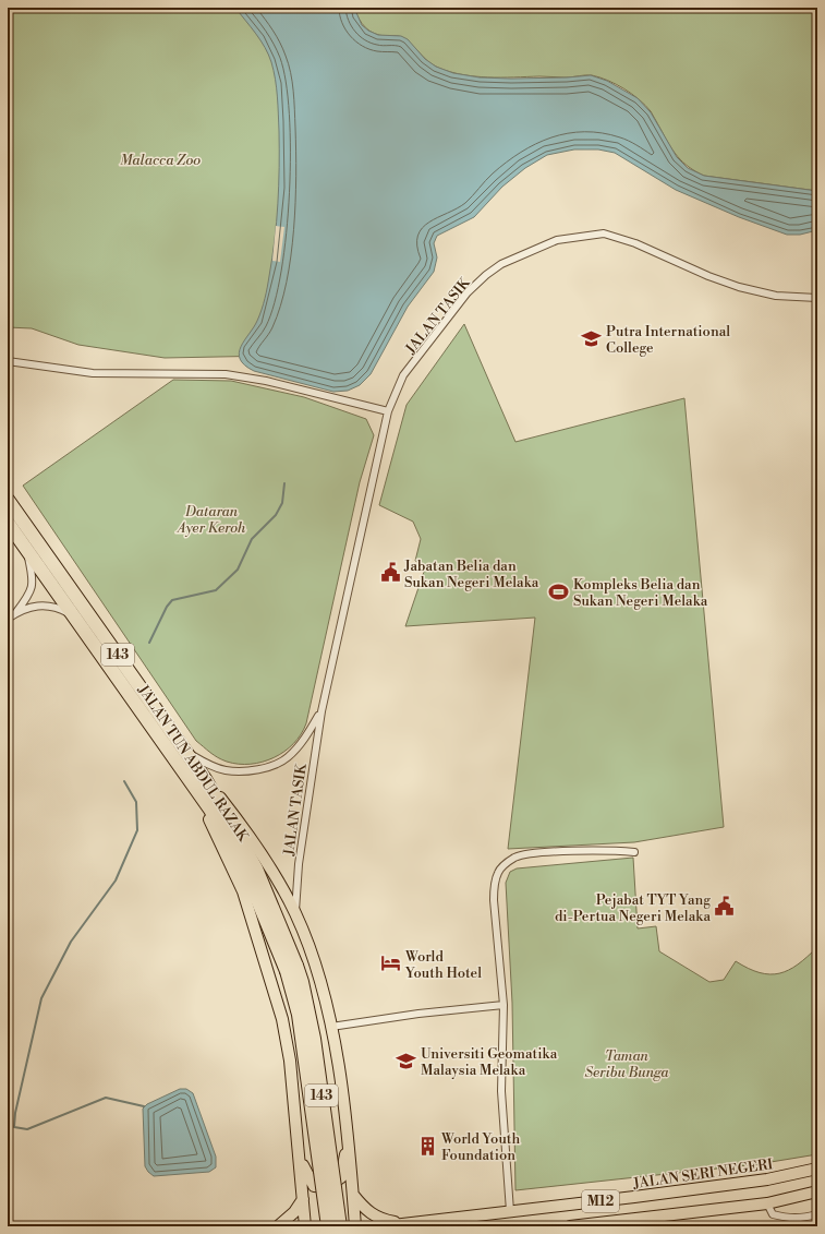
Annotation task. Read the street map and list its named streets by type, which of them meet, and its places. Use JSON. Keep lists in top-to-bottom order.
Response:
{
  "streets": {
    "highway": ["143", "JALAN TUN ABDUL RAZAK"],
    "main road": ["JALAN SERI NEGERI", "M12"],
    "street": ["JALAN TASIK"]
  },
  "crossings": [
    ["JALAN TASIK", "JALAN TUN ABDUL RAZAK"]
  ],
  "parks": ["Malacca Zoo", "Dataran Ayer Keroh", "Taman Seribu Bunga"],
  "places": {
    "school or university": ["Putra International College", "Universiti Geomatika Malaysia Melaka"],
    "public building": ["Jabatan Belia dan Sukan Negeri Melaka", "Pejabat TYT Yang di-Pertua Negeri Melaka"],
    "sports": ["Kompleks Belia dan Sukan Negeri Melaka"],
    "hotel": ["World Youth Hotel"],
    "building": ["World Youth Foundation"]
  }
}
